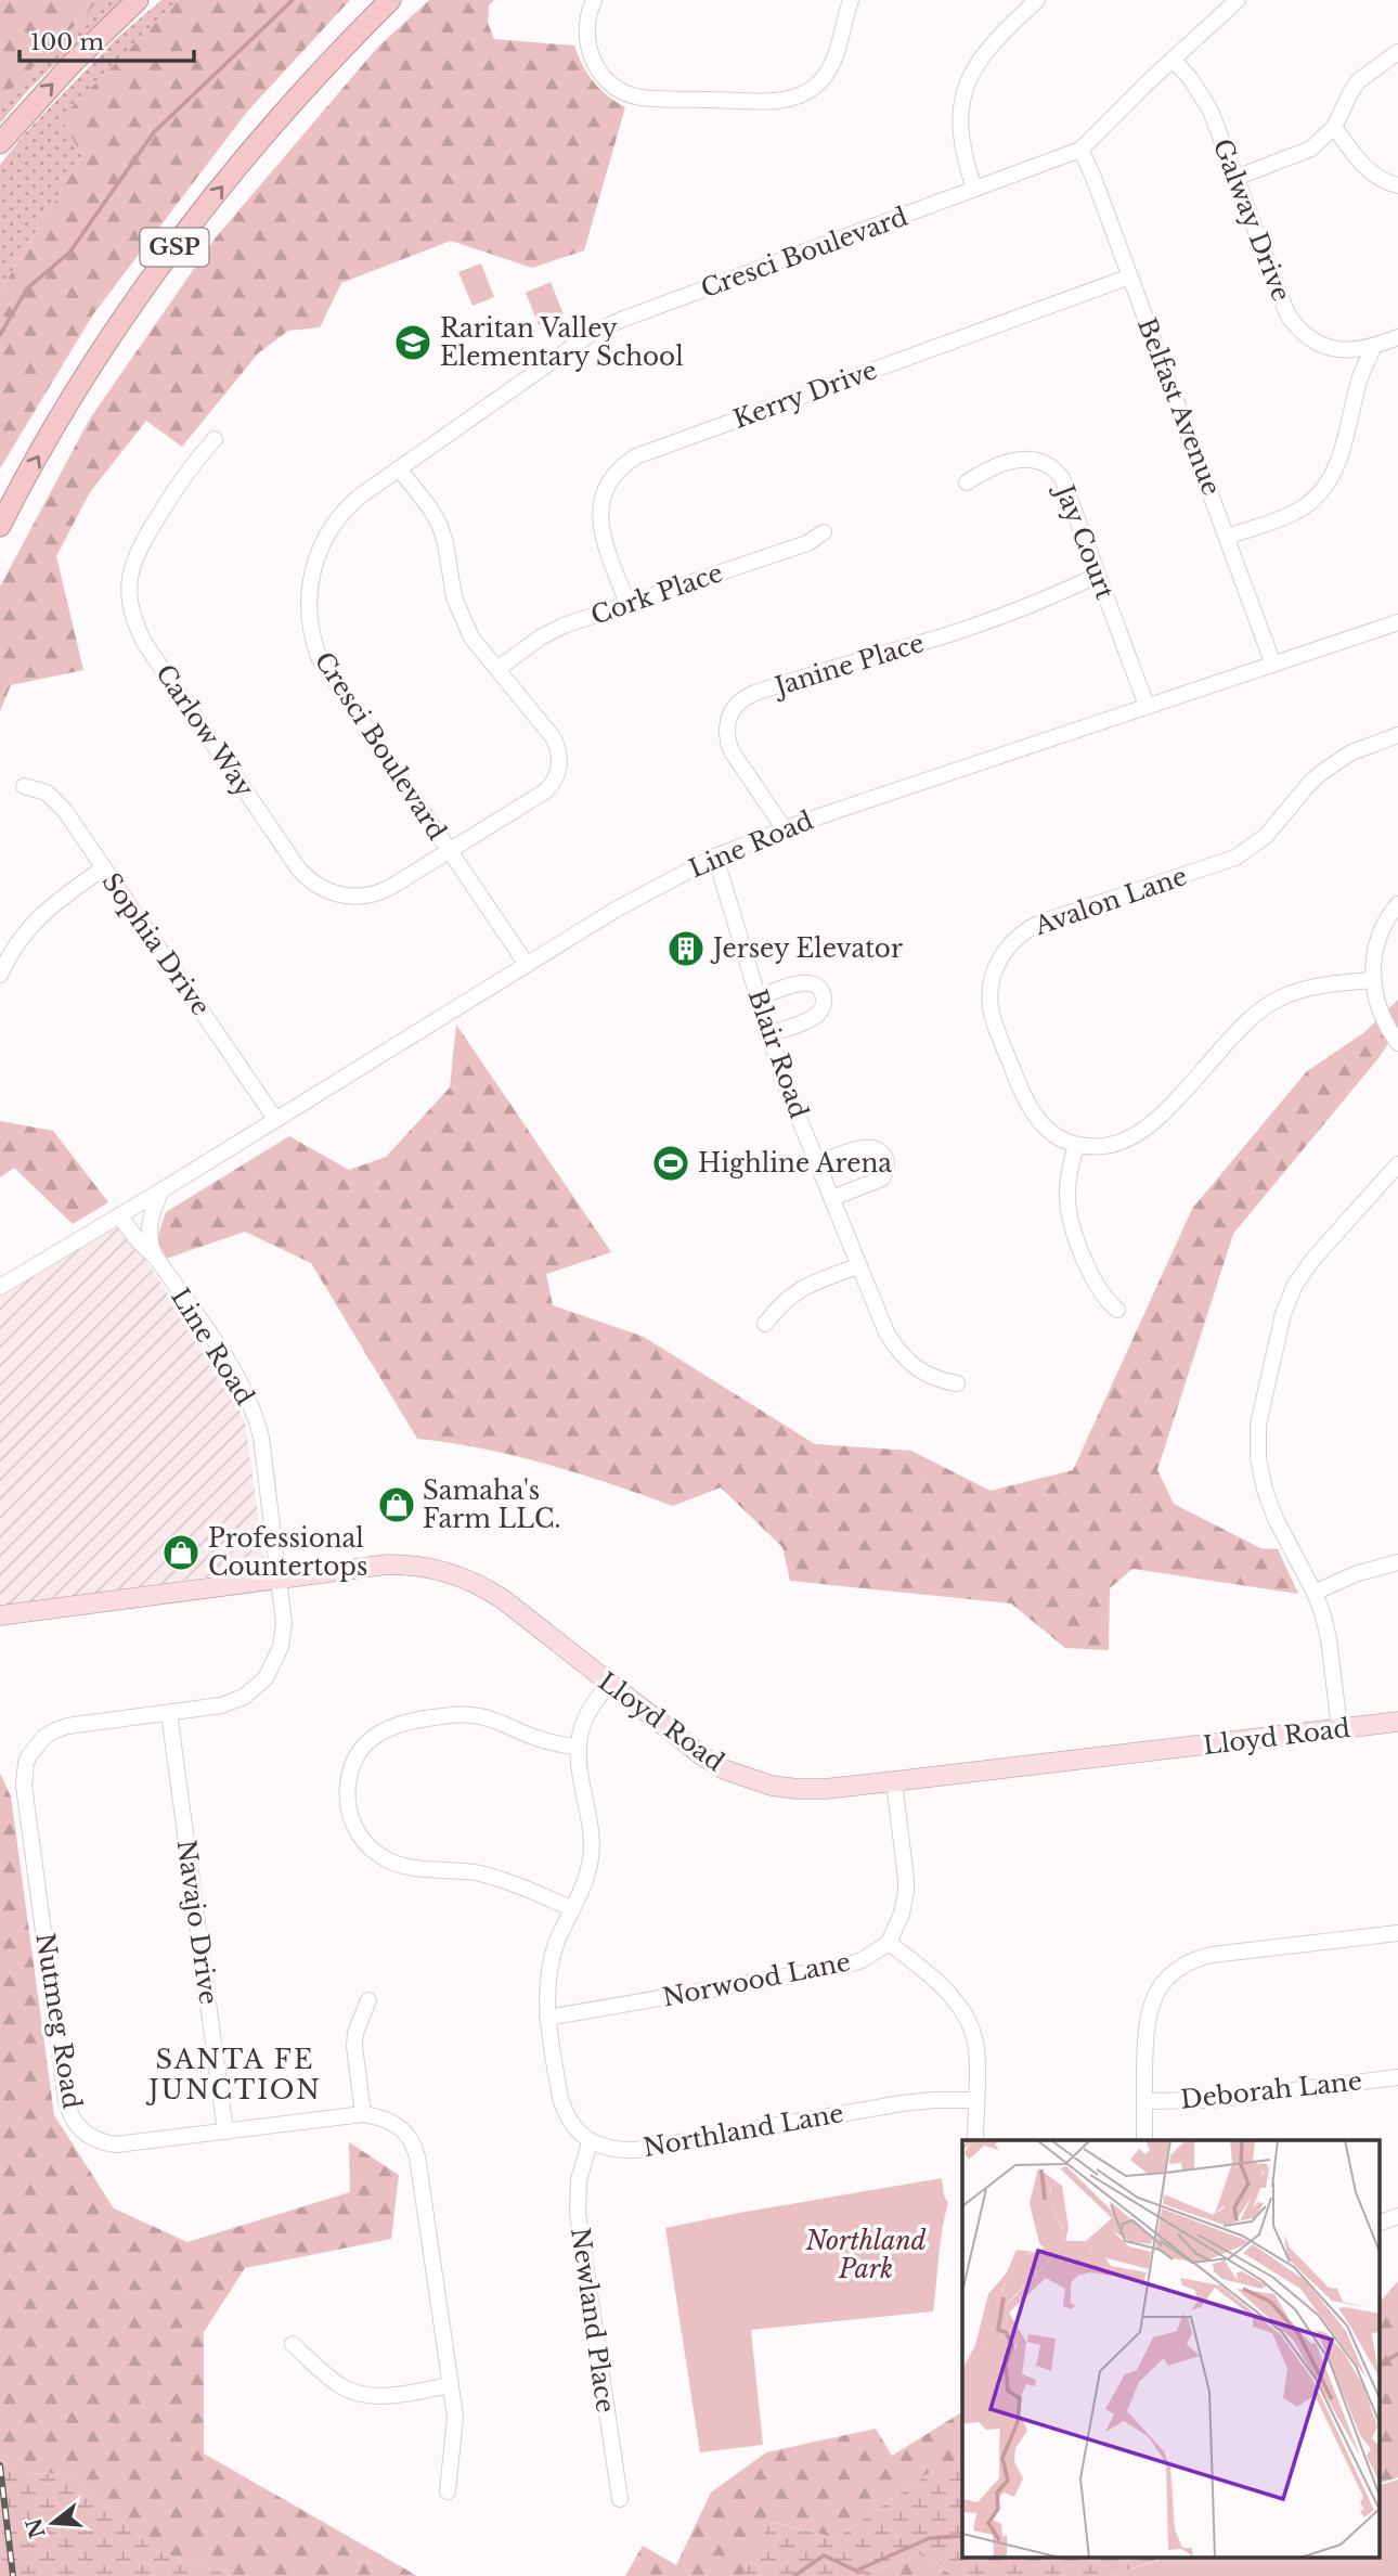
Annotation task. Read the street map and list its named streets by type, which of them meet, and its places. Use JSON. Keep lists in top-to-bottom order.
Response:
{
  "streets": {
    "highway": ["GSP"],
    "main road": ["Lloyd Road"],
    "street": [
      "Galway Drive",
      "Cresci Boulevard",
      "Kerry Drive",
      "Belfast Avenue",
      "Jay Court",
      "Cork Place",
      "Janine Place",
      "Carlow Way",
      "Line Road",
      "Avalon Lane",
      "Sophia Drive",
      "Blair Road",
      "Navajo Drive",
      "Norwood Lane",
      "Nutmeg Road",
      "Deborah Lane",
      "Northland Lane",
      "Newland Place"
    ]
  },
  "crossings": [
    ["Galway Drive", "Cresci Boulevard"],
    ["Cresci Boulevard", "Belfast Avenue"],
    ["Cresci Boulevard", "Carlow Way"],
    ["Cresci Boulevard", "Line Road"],
    ["Kerry Drive", "Belfast Avenue"],
    ["Kerry Drive", "Cork Place"],
    ["Belfast Avenue", "Line Road"],
    ["Jay Court", "Janine Place"],
    ["Jay Court", "Line Road"],
    ["Cork Place", "Carlow Way"],
    ["Janine Place", "Line Road"],
    ["Line Road", "Sophia Drive"],
    ["Line Road", "Blair Road"],
    ["Line Road", "Lloyd Road"],
    ["Line Road", "Nutmeg Road"],
    ["Lloyd Road", "Nutmeg Road"],
    ["Navajo Drive", "Nutmeg Road"],
    ["Northland Lane", "Newland Place"]
  ],
  "districts": ["SANTA FE JUNCTION"],
  "parks": ["Northland Park"],
  "places": {
    "school or university": ["Raritan Valley Elementary School"],
    "building": ["Jersey Elevator"],
    "sports": ["Highline Arena"],
    "shop": ["Samaha's Farm LLC.", "Professional Countertops"]
  },
  "scale_bar": "100 m",
  "north": "left"
}
